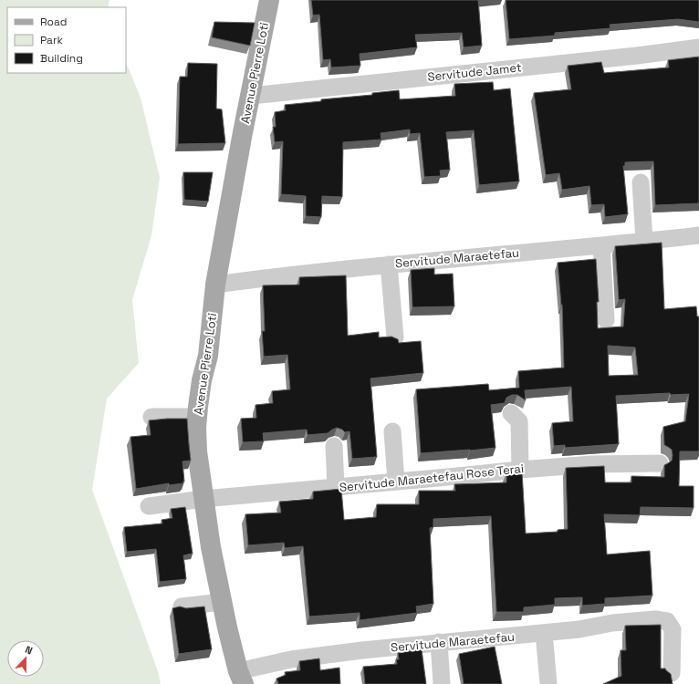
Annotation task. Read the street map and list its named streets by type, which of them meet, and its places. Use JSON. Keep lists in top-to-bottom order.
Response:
{
  "streets": {
    "main road": ["Avenue Pierre Loti"],
    "street": ["Servitude Jamet", "Servitude Maraetefau", "Servitude Maraetefau Rose Terai"]
  },
  "crossings": [
    ["Servitude Jamet", "Avenue Pierre Loti"],
    ["Avenue Pierre Loti", "Servitude Maraetefau"],
    ["Avenue Pierre Loti", "Servitude Maraetefau Rose Terai"]
  ],
  "legend": ["Road", "Park", "Building"],
  "north": "top"
}
